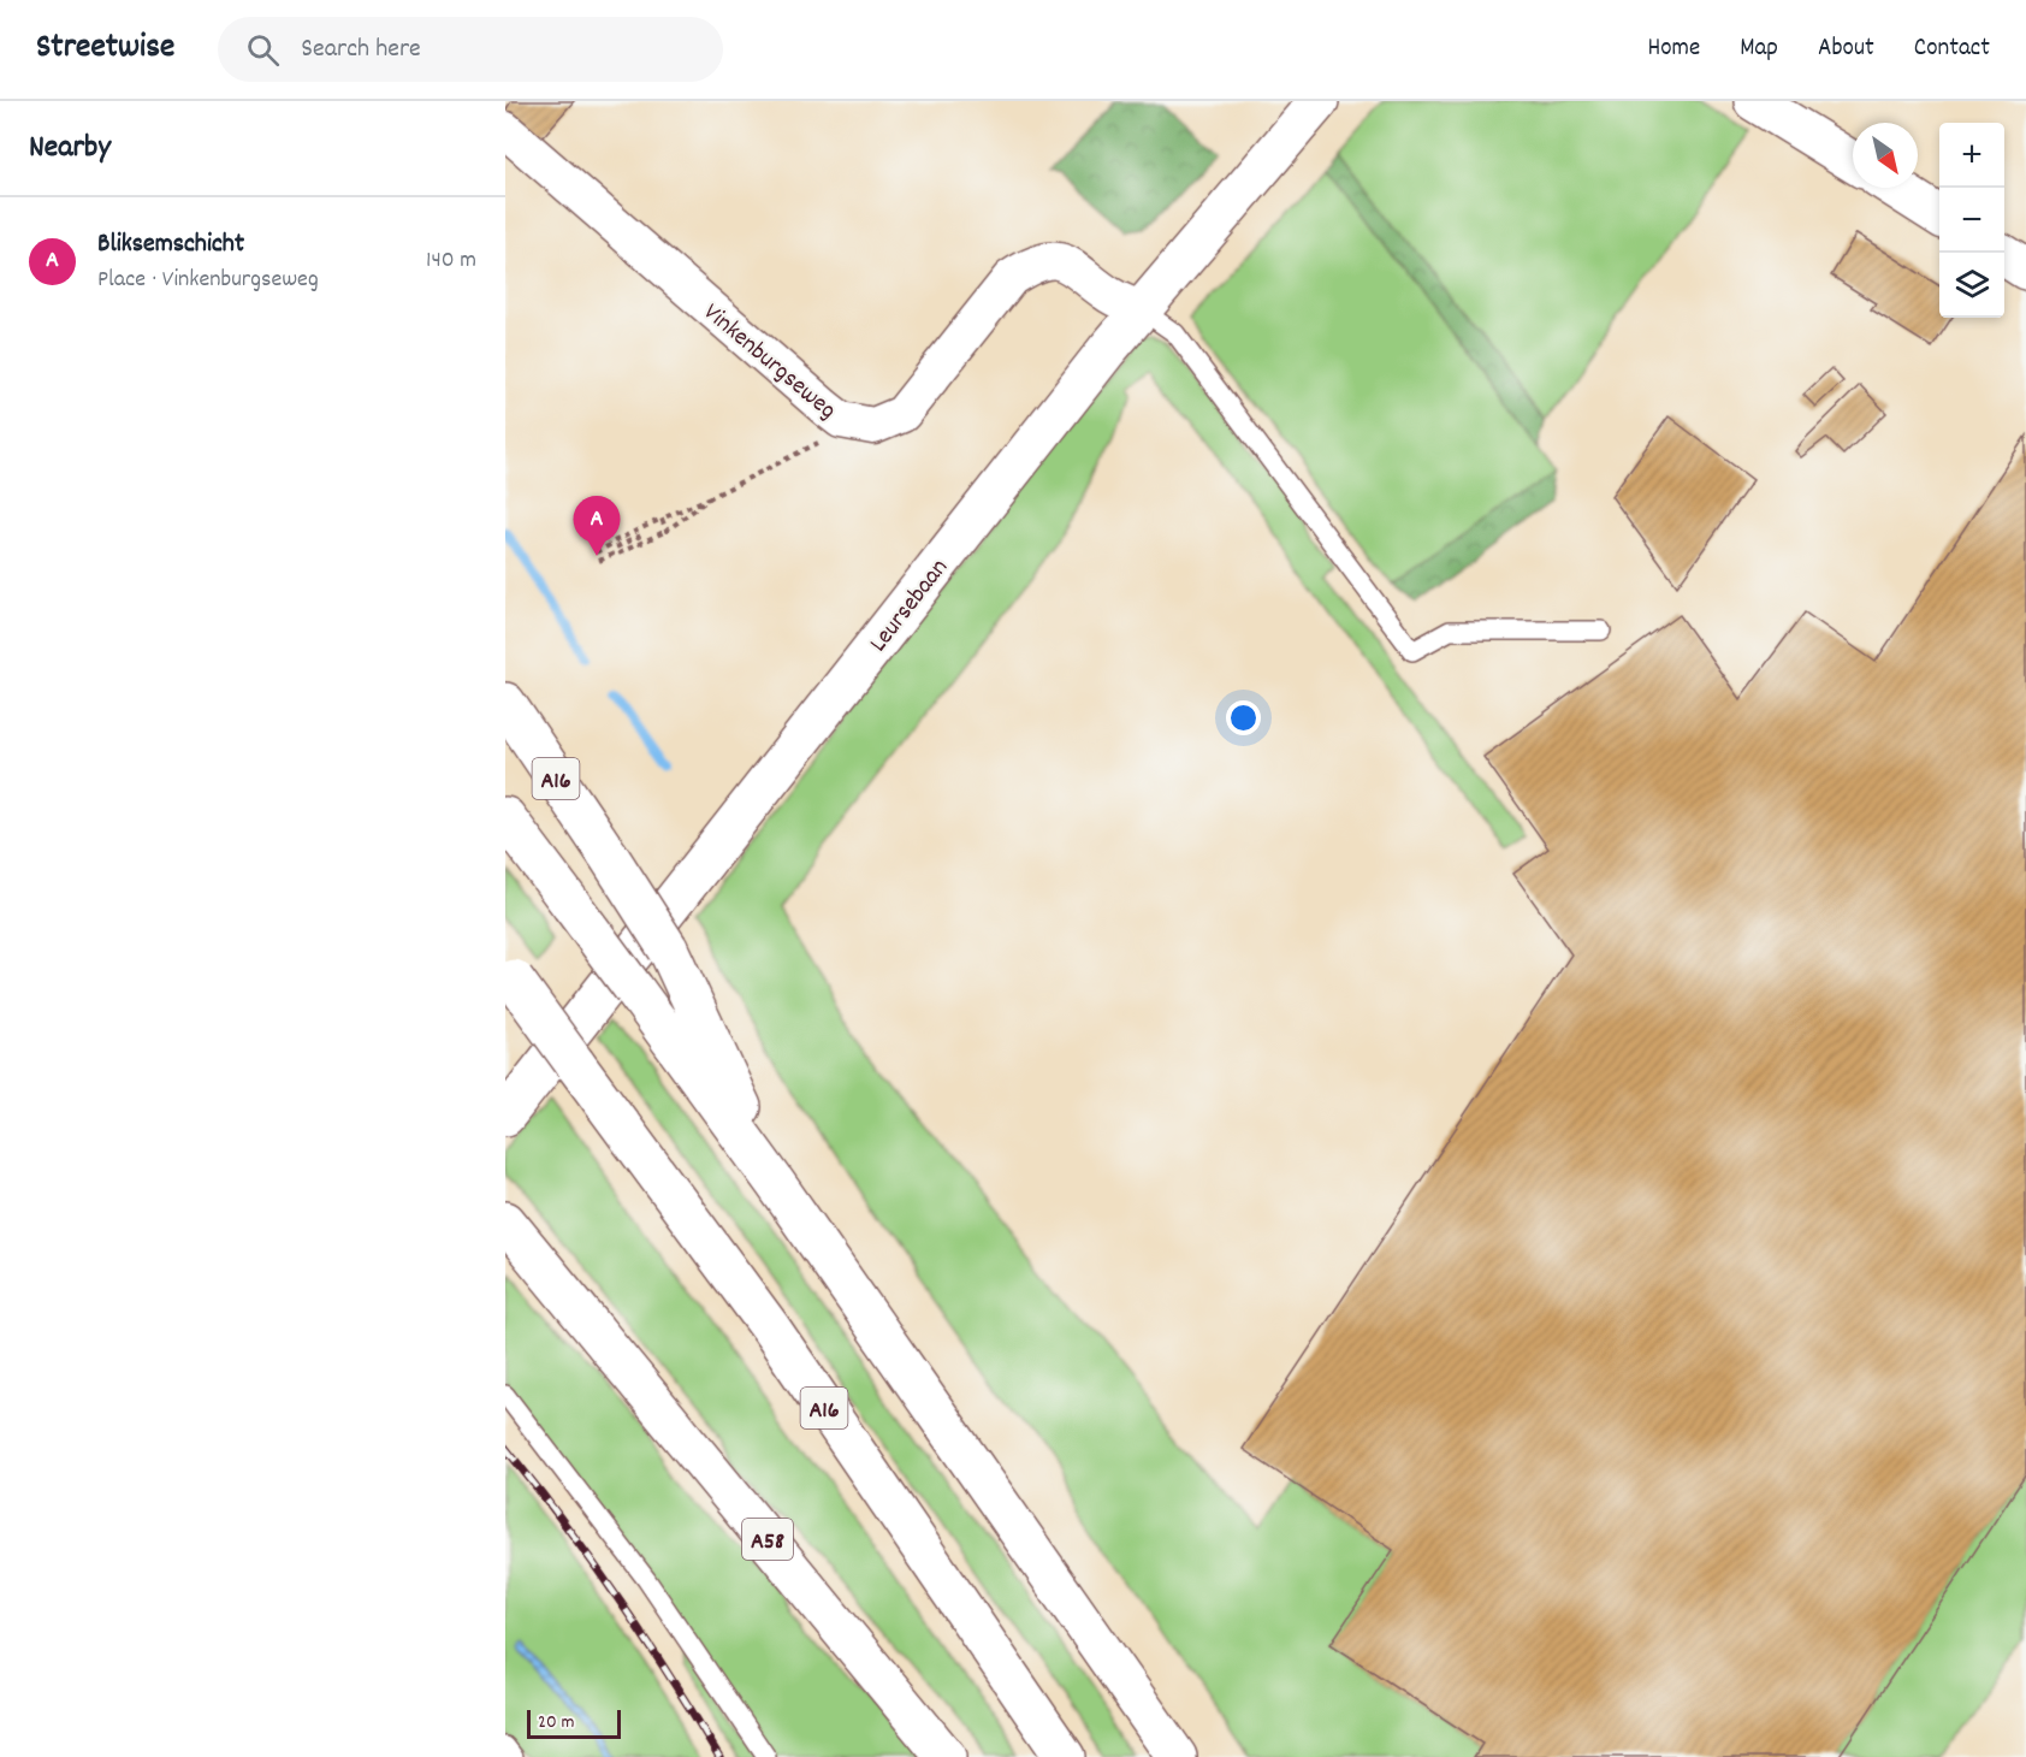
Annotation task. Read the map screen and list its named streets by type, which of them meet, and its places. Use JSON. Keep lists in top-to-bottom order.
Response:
{
  "streets": {
    "main road": ["Leursebaan", "A16", "A58"],
    "street": ["Vinkenburgseweg"]
  },
  "crossings": [
    ["Vinkenburgseweg", "Leursebaan"]
  ],
  "scale_bar": "20 m",
  "north": "bottom right",
  "page": {
    "header": "Streetwise",
    "search": "Search here",
    "nav": [
      "Home",
      "Map",
      "About",
      "Contact"
    ],
    "heading": "Nearby",
    "map_buttons": ["+", "−"],
    "list": [
      {
        "mark": "A",
        "name": "Bliksemschicht",
        "note": "Place · Vinkenburgseweg",
        "value": "140 m"
      }
    ],
    "pins": "A",
    "scale": "20 m"
  }
}
